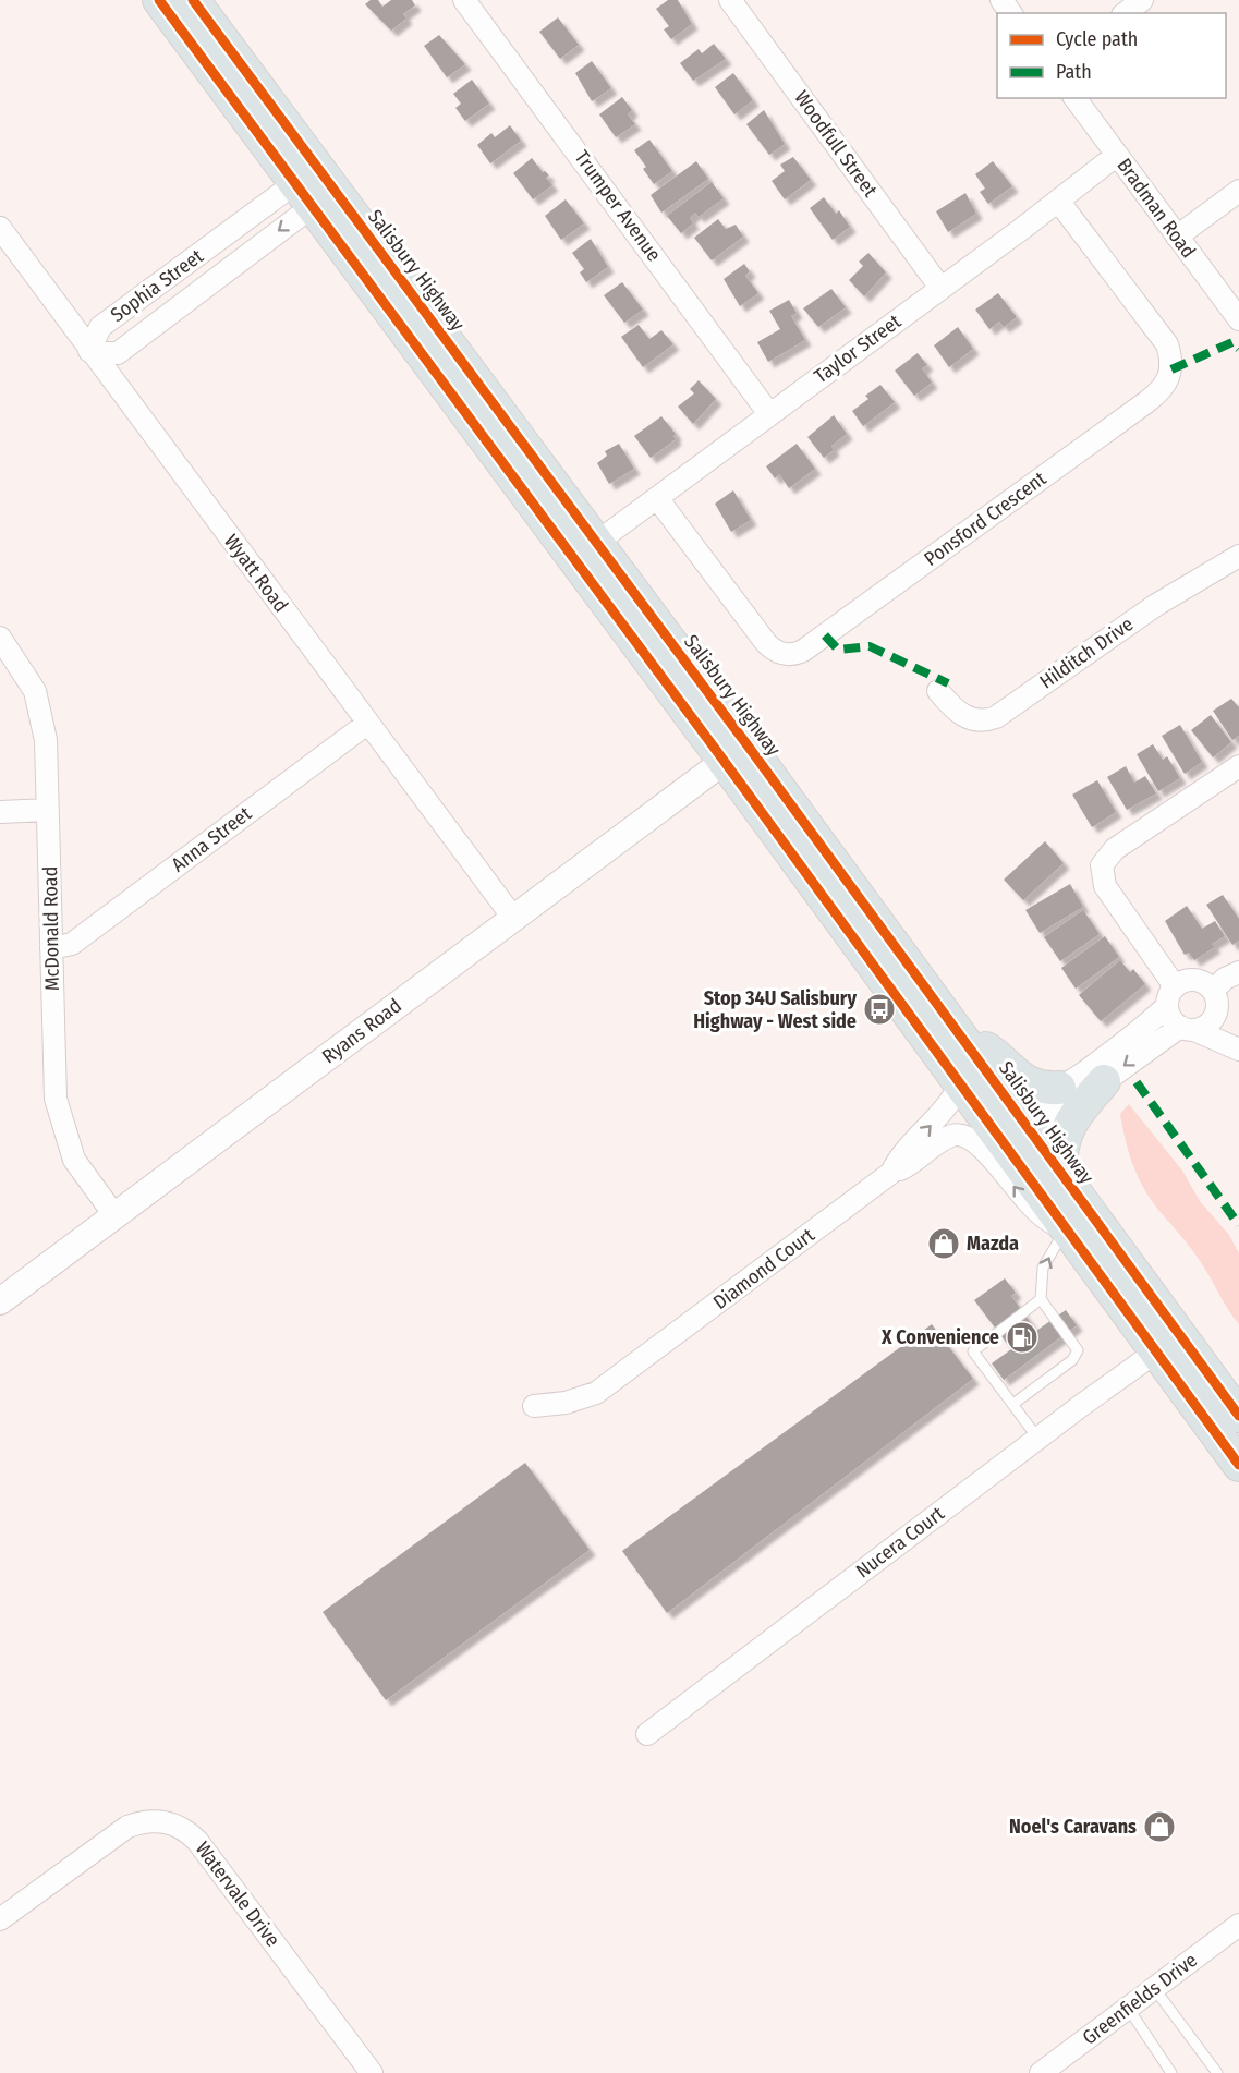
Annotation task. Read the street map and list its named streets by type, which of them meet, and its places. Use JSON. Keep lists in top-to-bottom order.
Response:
{
  "streets": {
    "main road": ["Salisbury Highway"],
    "street": [
      "Woodfull Street",
      "Trumper Avenue",
      "Bradman Road",
      "Sophia Street",
      "Taylor Street",
      "Ponsford Crescent",
      "Wyatt Road",
      "Hilditch Drive",
      "Anna Street",
      "McDonald Road",
      "Ryans Road",
      "Diamond Court",
      "Nucera Court",
      "Watervale Drive",
      "Greenfields Drive"
    ]
  },
  "crossings": [
    ["Woodfull Street", "Taylor Street"],
    ["Trumper Avenue", "Taylor Street"],
    ["Bradman Road", "Taylor Street"],
    ["Salisbury Highway", "Sophia Street"],
    ["Salisbury Highway", "Taylor Street"],
    ["Salisbury Highway", "Ryans Road"],
    ["Salisbury Highway", "Diamond Court"],
    ["Salisbury Highway", "Nucera Court"],
    ["Sophia Street", "Wyatt Road"],
    ["Taylor Street", "Ponsford Crescent"],
    ["Wyatt Road", "Anna Street"],
    ["Wyatt Road", "Ryans Road"],
    ["Anna Street", "McDonald Road"],
    ["McDonald Road", "Ryans Road"]
  ],
  "places": {
    "bus stop": ["Stop 34U Salisbury Highway - West side"],
    "shop": ["Mazda", "Noel's Caravans"],
    "fuel station": ["X Convenience"]
  },
  "legend": ["Cycle path", "Path"]
}
